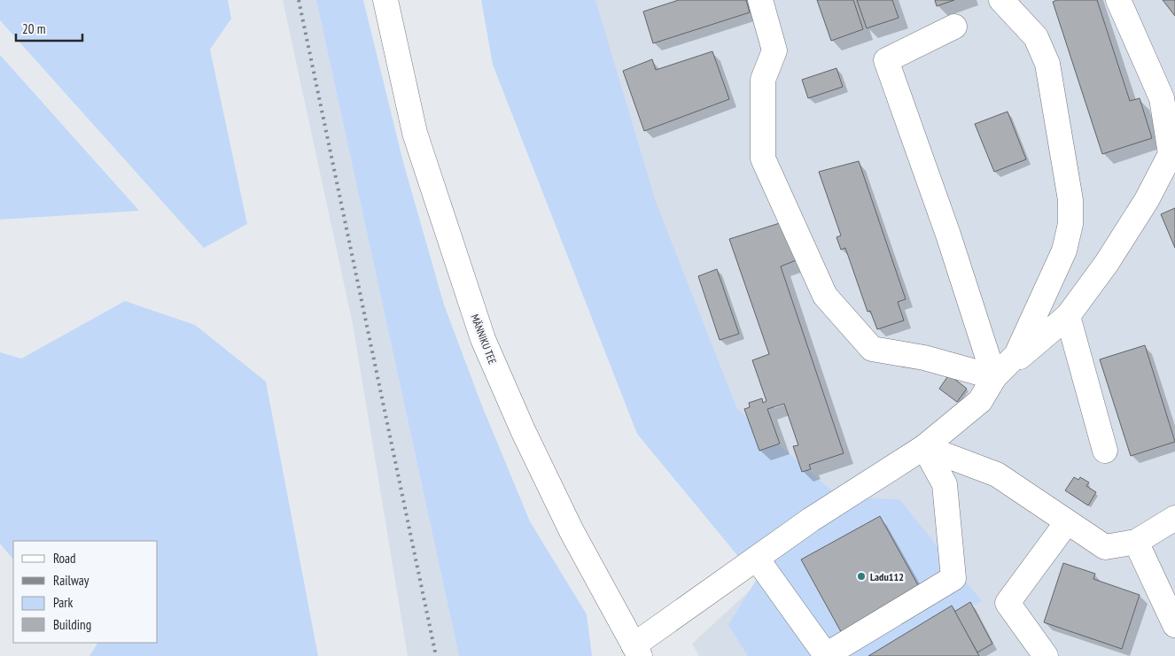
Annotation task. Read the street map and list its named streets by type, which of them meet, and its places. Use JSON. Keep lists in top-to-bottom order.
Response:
{
  "streets": {
    "street": ["MÄNNIKU TEE"]
  },
  "places": ["Ladu112"],
  "legend": [
    "Road",
    "Railway",
    "Park",
    "Building"
  ],
  "scale_bar": "20 m"
}
